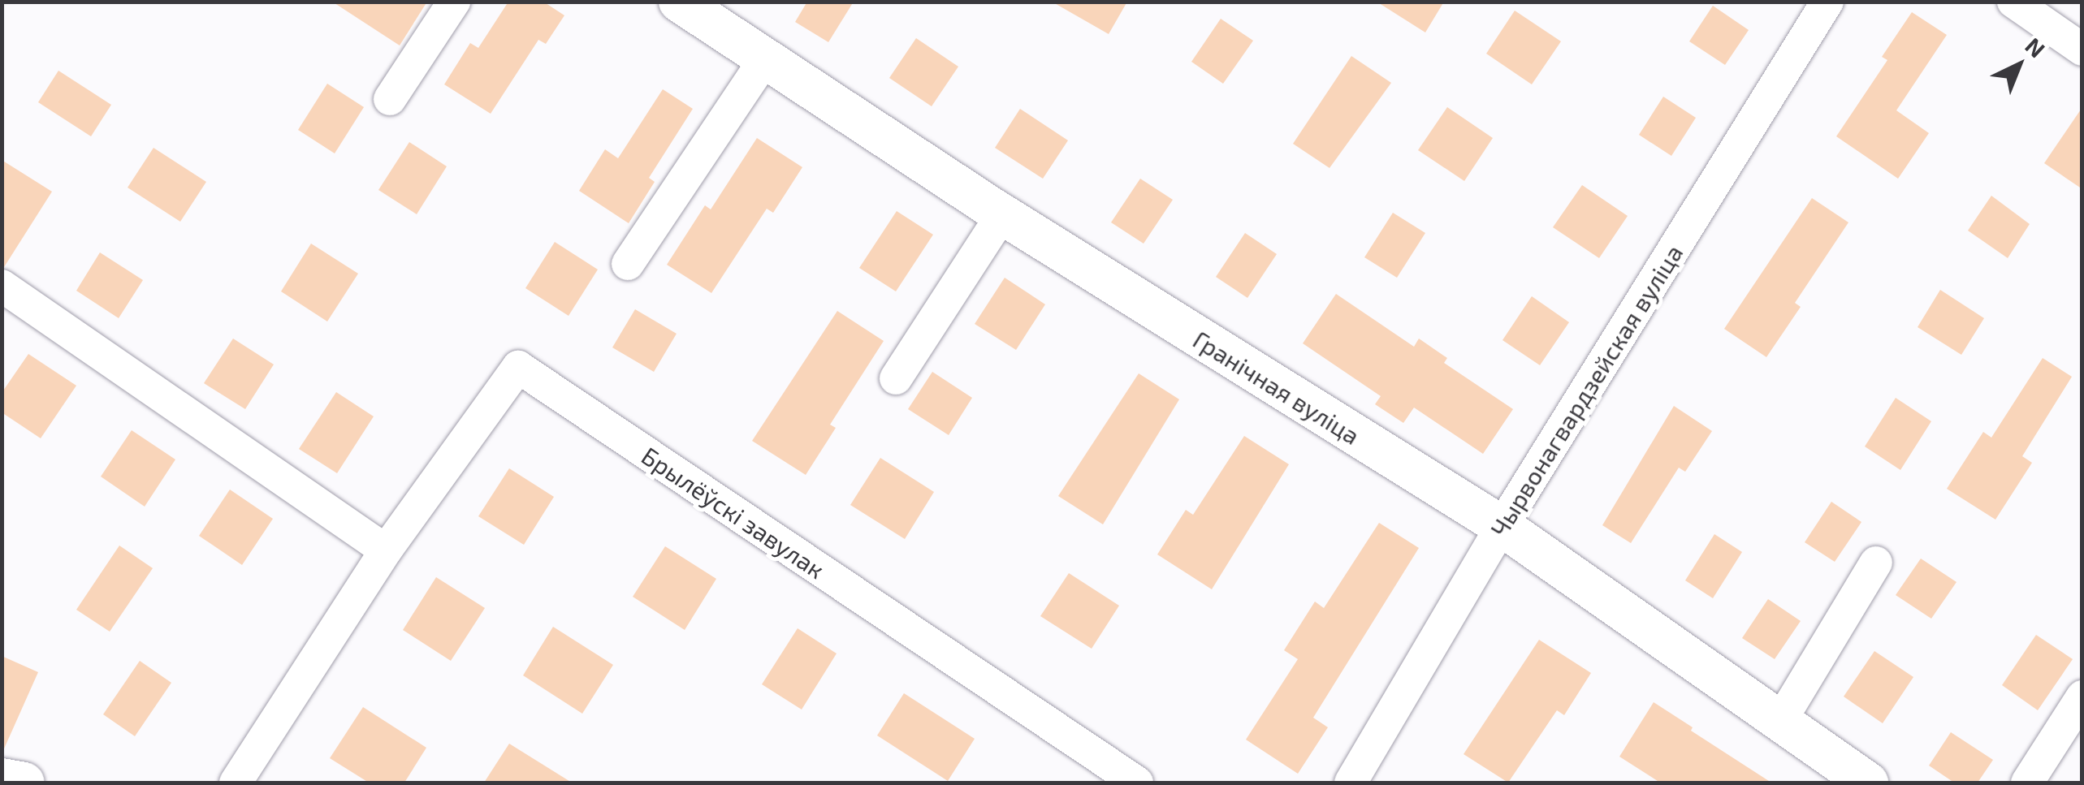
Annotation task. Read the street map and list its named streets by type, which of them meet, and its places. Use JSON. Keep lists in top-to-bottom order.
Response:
{
  "streets": {
    "main road": ["Гранічная вуліца"],
    "street": ["Чырвонагвардзейская вуліца", "Брылёўскі завулак"]
  },
  "crossings": [
    ["Гранічная вуліца", "Чырвонагвардзейская вуліца"]
  ],
  "north": "top right"
}
